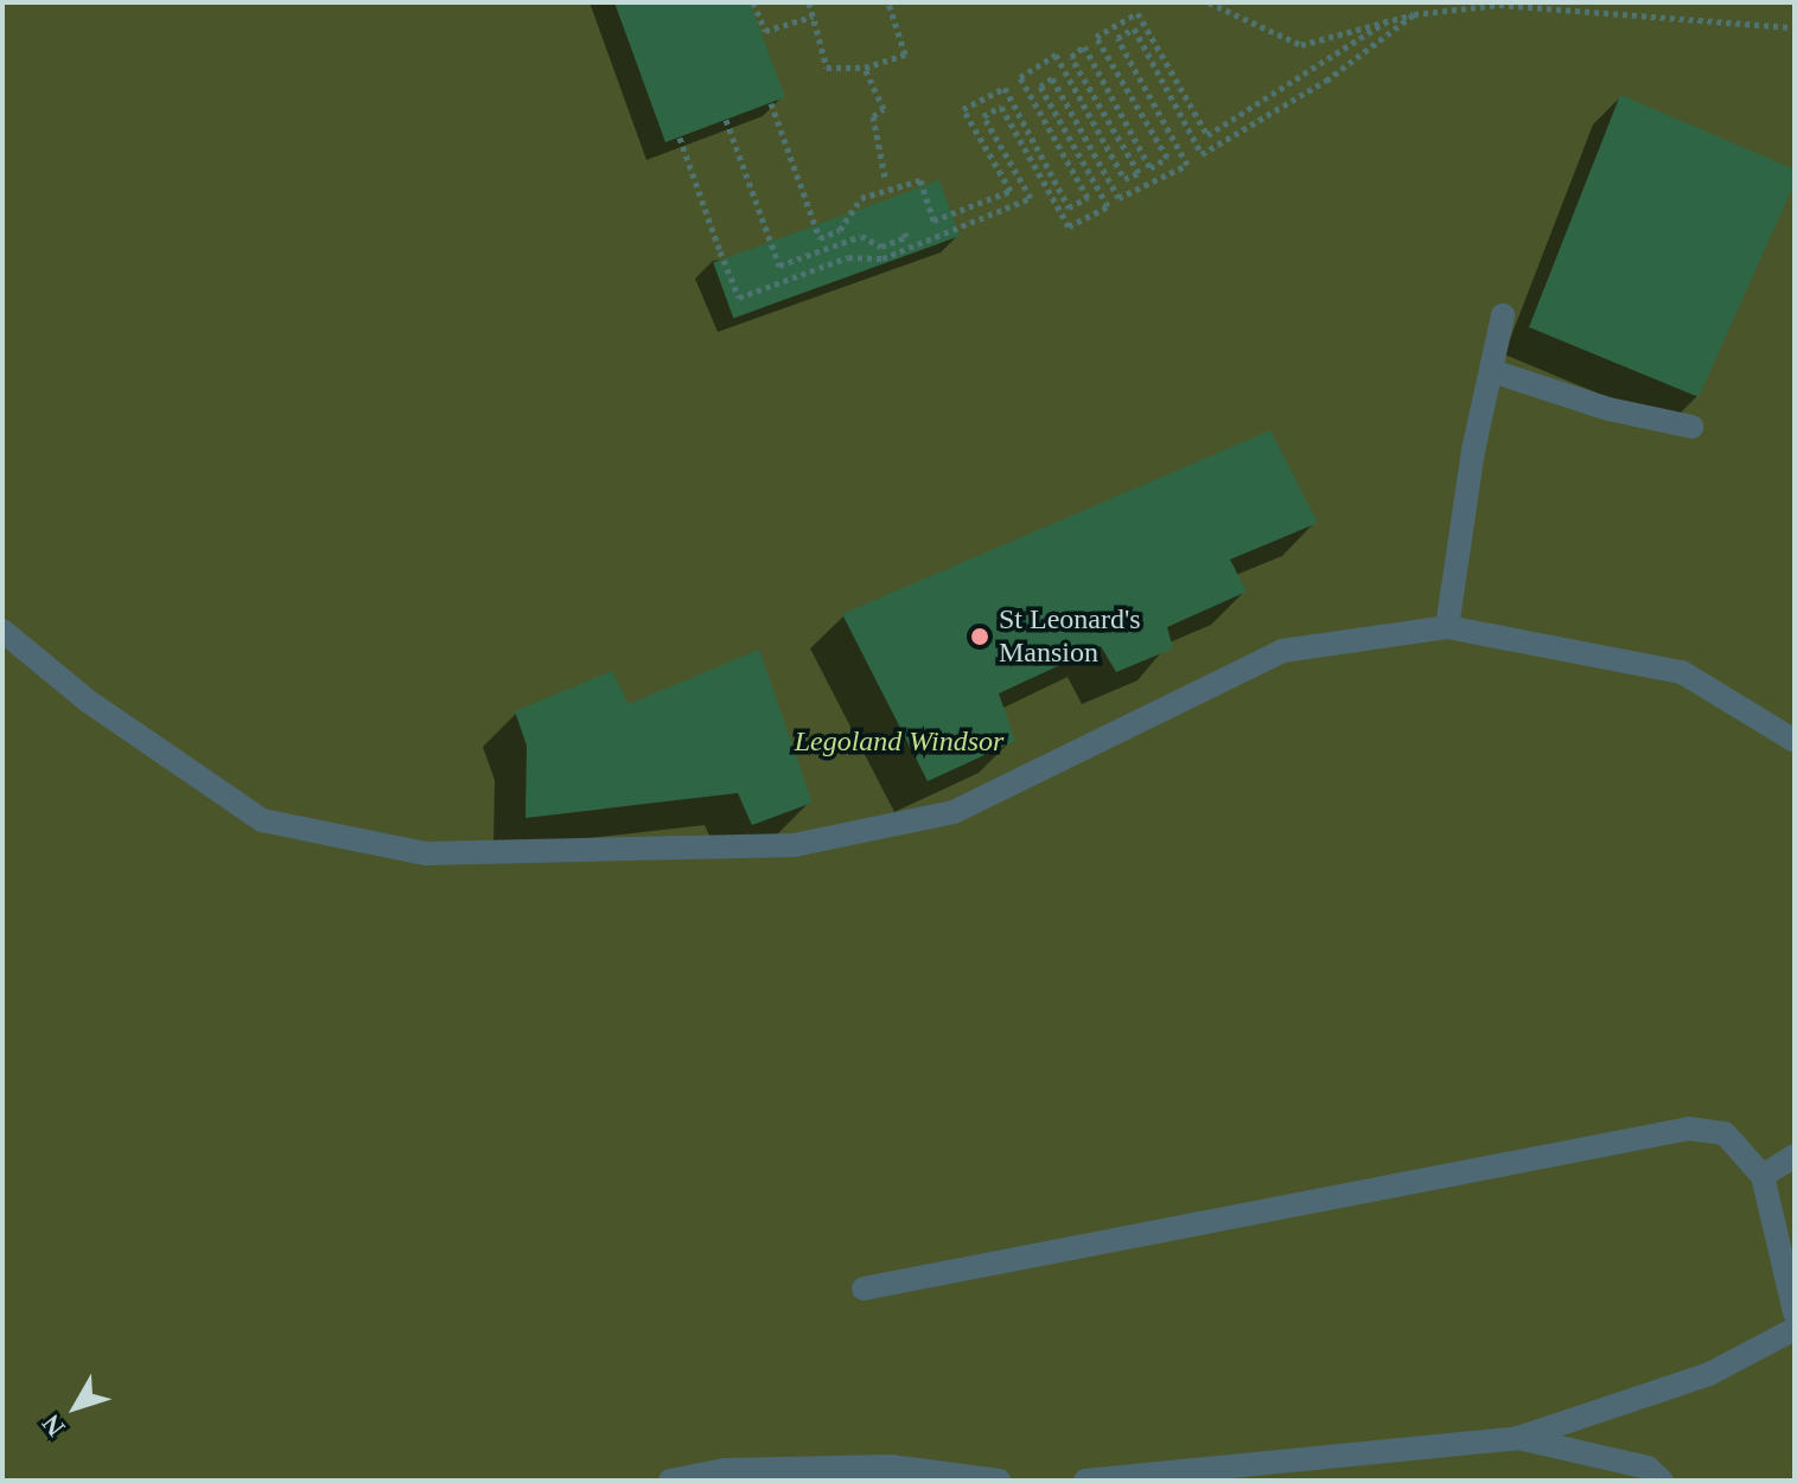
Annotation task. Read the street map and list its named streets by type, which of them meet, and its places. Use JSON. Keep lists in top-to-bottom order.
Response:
{
  "parks": ["Legoland Windsor"],
  "places": ["St Leonard's Mansion"],
  "north": "bottom left"
}
